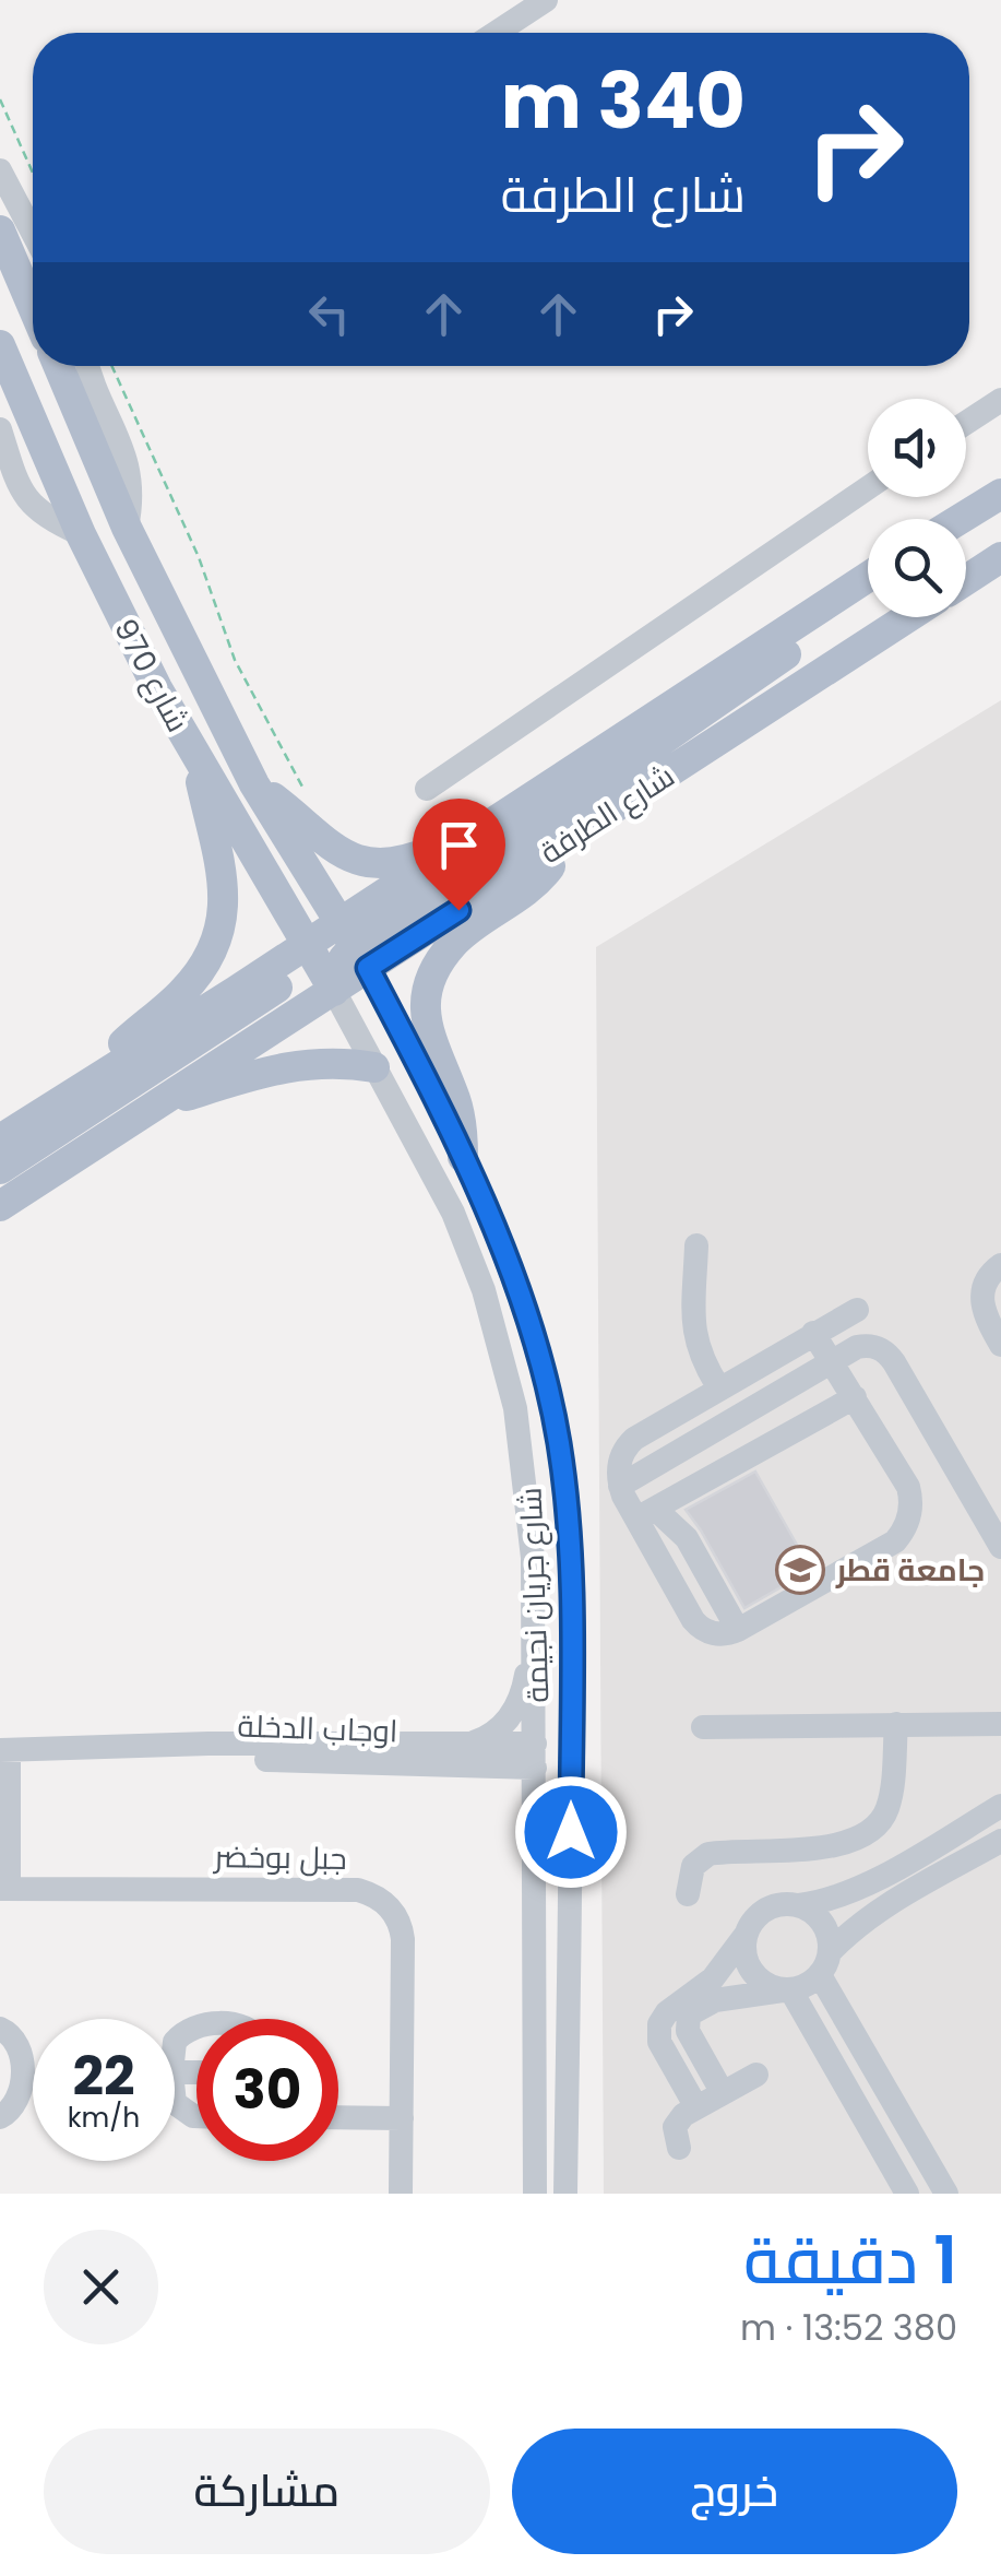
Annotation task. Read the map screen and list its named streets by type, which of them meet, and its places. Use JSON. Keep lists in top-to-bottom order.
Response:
{
  "streets": {
    "main road": ["شارع 970", "شارع الطرفة"],
    "street": ["شارع جريان نجيمة", "اوجاب الدخلة", "جبل بوخضر"]
  },
  "crossings": [
    ["شارع 970", "شارع الطرفة"],
    ["شارع 970", "شارع جريان نجيمة"],
    ["شارع الطرفة", "شارع جريان نجيمة"],
    ["شارع جريان نجيمة", "اوجاب الدخلة"],
    ["اوجاب الدخلة", "جبل بوخضر"]
  ],
  "places": {
    "school or university": ["جامعة قطر"]
  },
  "page": {
    "turn": ["340 m", "شارع الطرفة"],
    "speed": "22 km/h",
    "limit": "30",
    "heading": ["1 دقيقة", "380 m · 13:52"],
    "buttons": ["خروج", "مشاركة"]
  }
}
